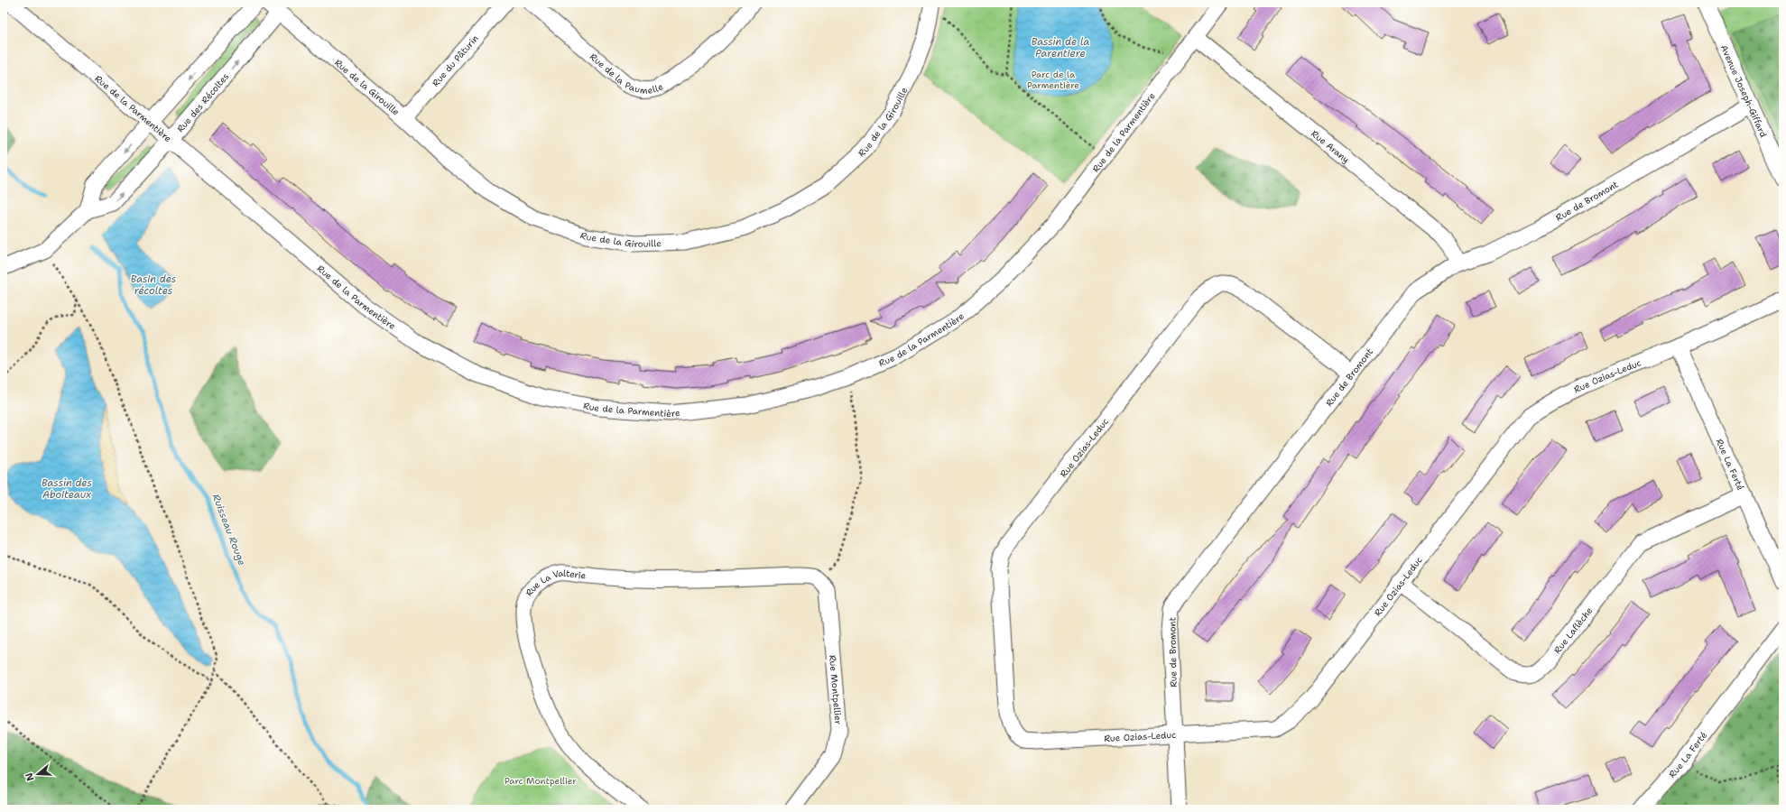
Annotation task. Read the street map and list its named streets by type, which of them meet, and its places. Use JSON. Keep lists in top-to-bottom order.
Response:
{
  "streets": {
    "street": [
      "Rue du Pâturin",
      "Rue de la Paumelle",
      "Rue de la Girouille",
      "Avenue Joseph-Giffard",
      "Rue des Récoltes",
      "Rue de la Parmentière",
      "Rue Arany",
      "Rue de Bromont",
      "Rue Ozias-Leduc",
      "Rue La Ferté",
      "Rue La Valterie",
      "Rue Laflèche",
      "Rue Montpellier"
    ]
  },
  "crossings": [
    ["Rue du Pâturin", "Rue de la Girouille"],
    ["Rue de la Girouille", "Rue des Récoltes"],
    ["Avenue Joseph-Giffard", "Rue de Bromont"],
    ["Rue des Récoltes", "Rue de la Parmentière"],
    ["Rue de la Parmentière", "Rue Arany"],
    ["Rue Arany", "Rue de Bromont"],
    ["Rue de Bromont", "Rue Ozias-Leduc"],
    ["Rue Ozias-Leduc", "Rue La Ferté"],
    ["Rue Ozias-Leduc", "Rue Laflèche"],
    ["Rue La Ferté", "Rue Laflèche"],
    ["Rue La Valterie", "Rue Montpellier"]
  ],
  "water": [
    "Bassin de la Parentiere",
    "Basin des récoltes",
    "Bassin des Aboiteaux",
    "Ruisseau Rouge"
  ],
  "parks": ["Parc de la Parmentière", "Parc Montpellier"],
  "north": "left"
}
